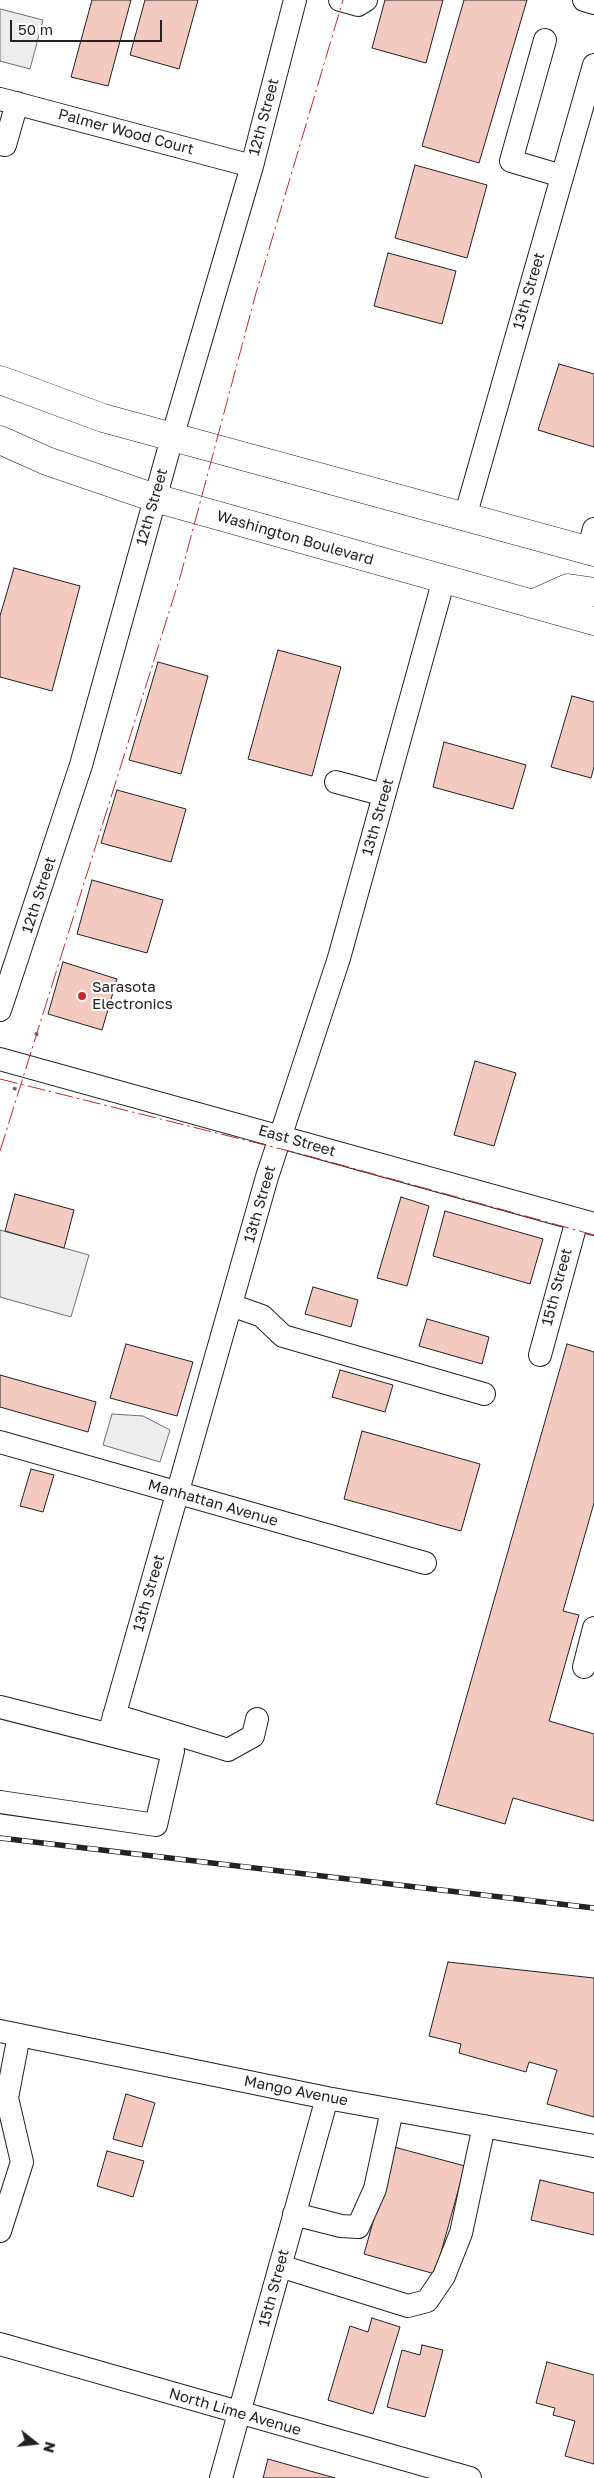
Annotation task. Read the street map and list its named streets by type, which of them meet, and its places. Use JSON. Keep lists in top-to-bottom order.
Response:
{
  "streets": {
    "main road": ["Washington Boulevard"],
    "street": [
      "12th Street",
      "Palmer Wood Court",
      "13th Street",
      "East Street",
      "15th Street",
      "Manhattan Avenue",
      "Mango Avenue",
      "North Lime Avenue"
    ]
  },
  "crossings": [
    ["12th Street", "Palmer Wood Court"],
    ["12th Street", "Washington Boulevard"],
    ["13th Street", "Washington Boulevard"],
    ["13th Street", "East Street"],
    ["13th Street", "Manhattan Avenue"],
    ["East Street", "15th Street"],
    ["15th Street", "Mango Avenue"],
    ["15th Street", "North Lime Avenue"]
  ],
  "places": ["Sarasota Electronics"],
  "scale_bar": "50 m",
  "north": "right"
}
